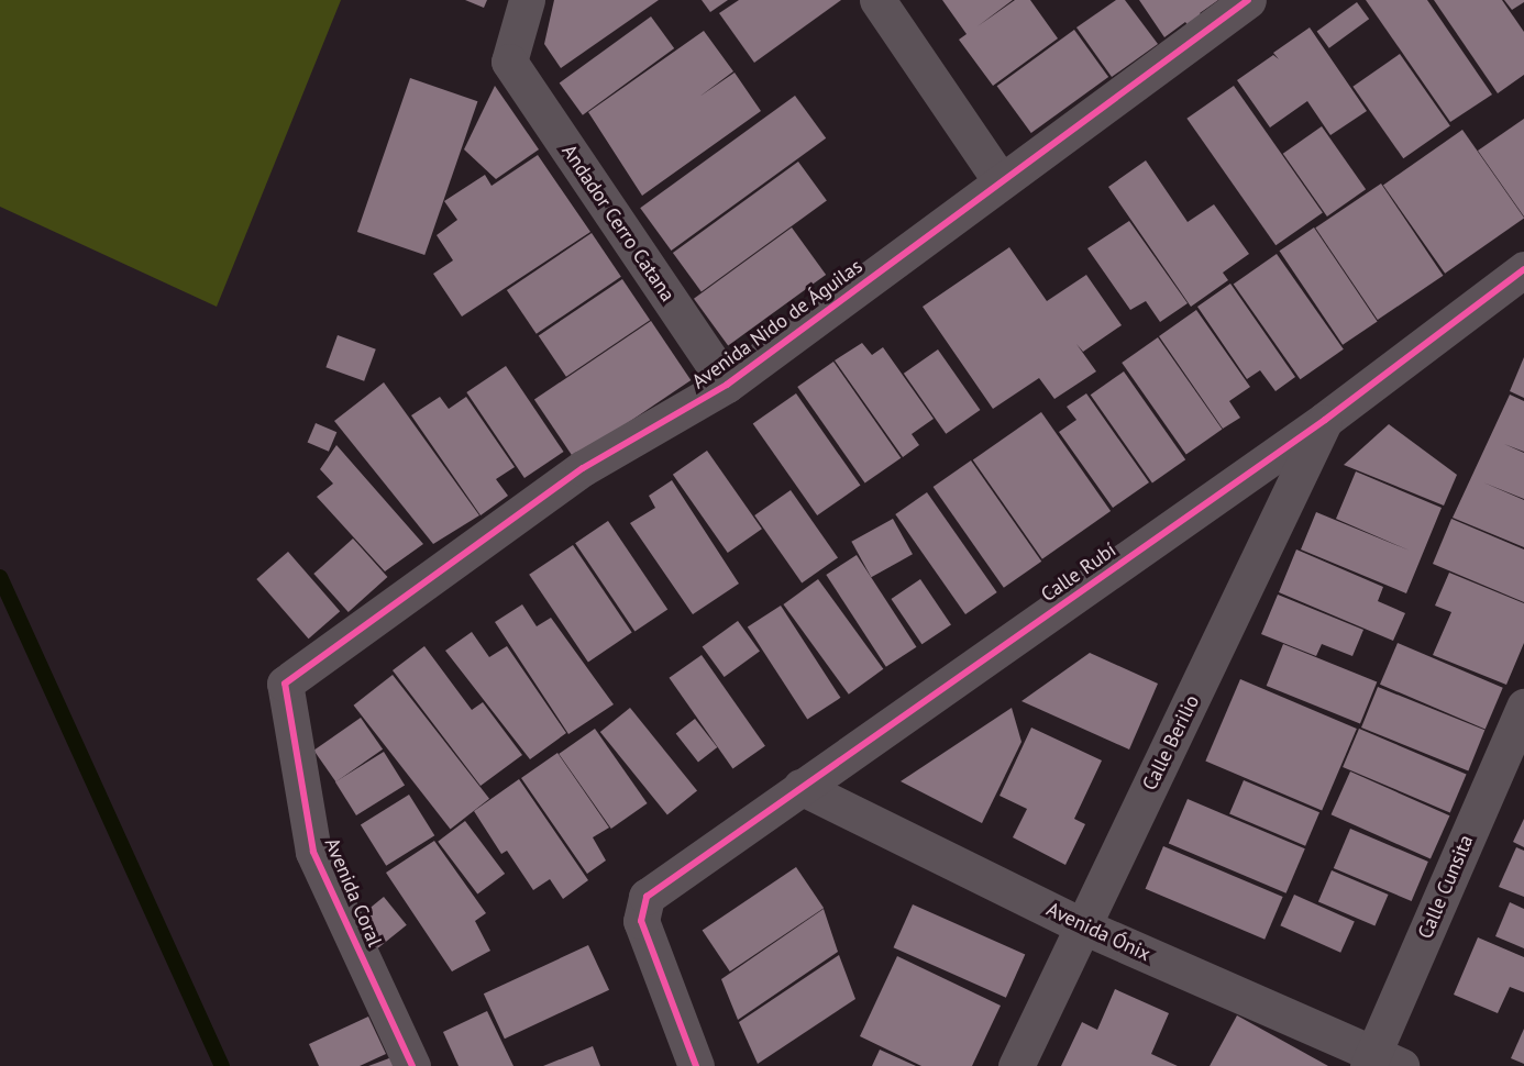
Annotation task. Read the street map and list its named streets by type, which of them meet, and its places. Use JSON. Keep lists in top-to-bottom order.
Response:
{
  "streets": {
    "street": [
      "Andador Cerro Catana",
      "Avenida Nido de Águilas",
      "Calle Rubí",
      "Calle Berilio",
      "Calle Cunsita",
      "Avenida Coral",
      "Avenida Ónix"
    ]
  },
  "crossings": [
    ["Andador Cerro Catana", "Avenida Nido de Águilas"],
    ["Avenida Nido de Águilas", "Avenida Coral"],
    ["Calle Rubí", "Calle Berilio"],
    ["Calle Rubí", "Avenida Ónix"],
    ["Calle Berilio", "Avenida Ónix"],
    ["Calle Cunsita", "Avenida Ónix"]
  ]
}
